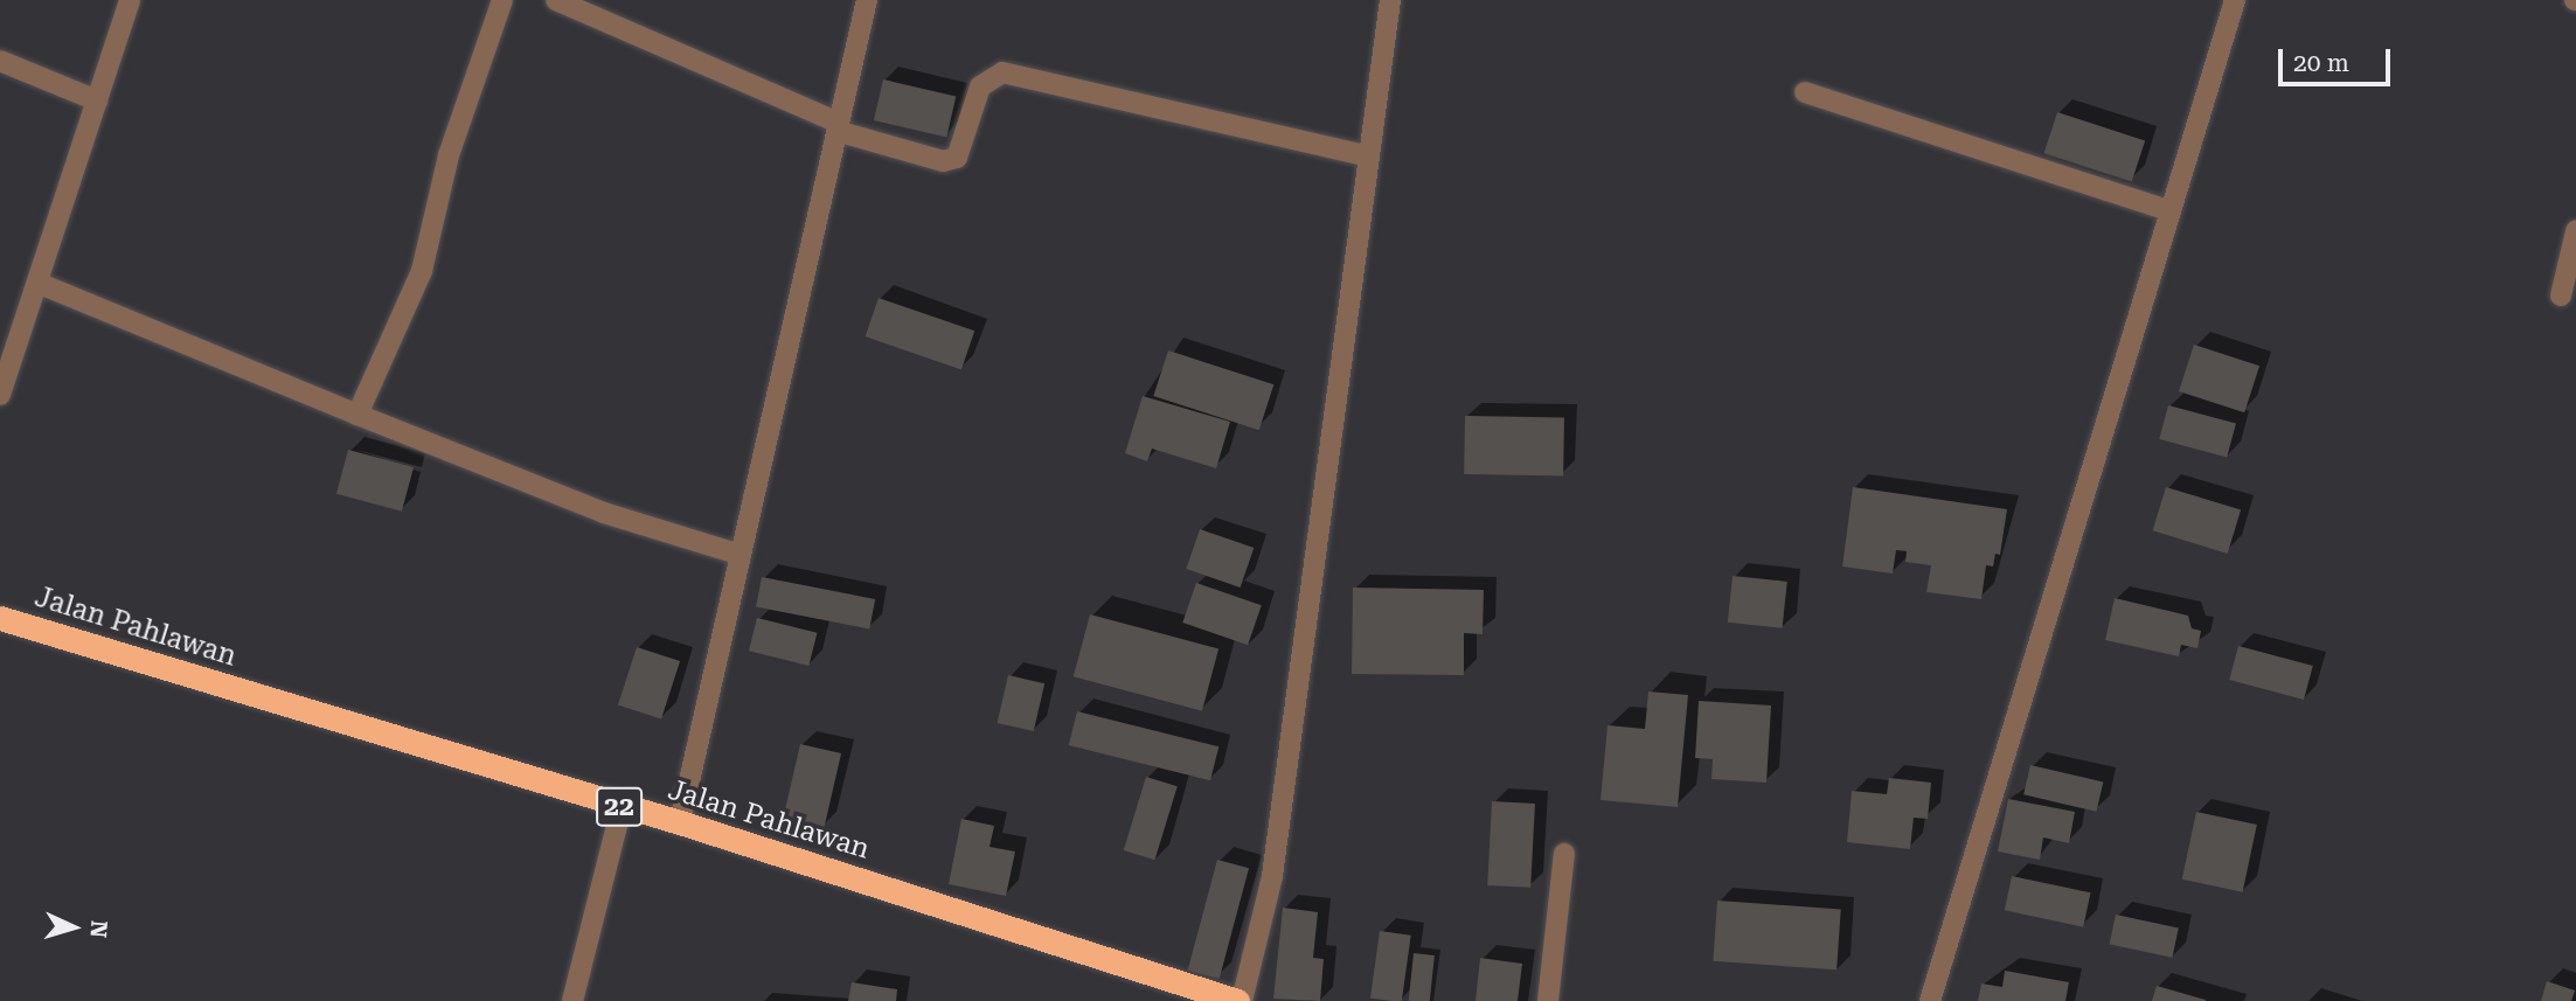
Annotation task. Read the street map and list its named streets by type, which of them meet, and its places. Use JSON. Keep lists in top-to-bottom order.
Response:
{
  "streets": {
    "highway": ["Jalan Pahlawan", "22"]
  },
  "scale_bar": "20 m",
  "north": "right"
}
